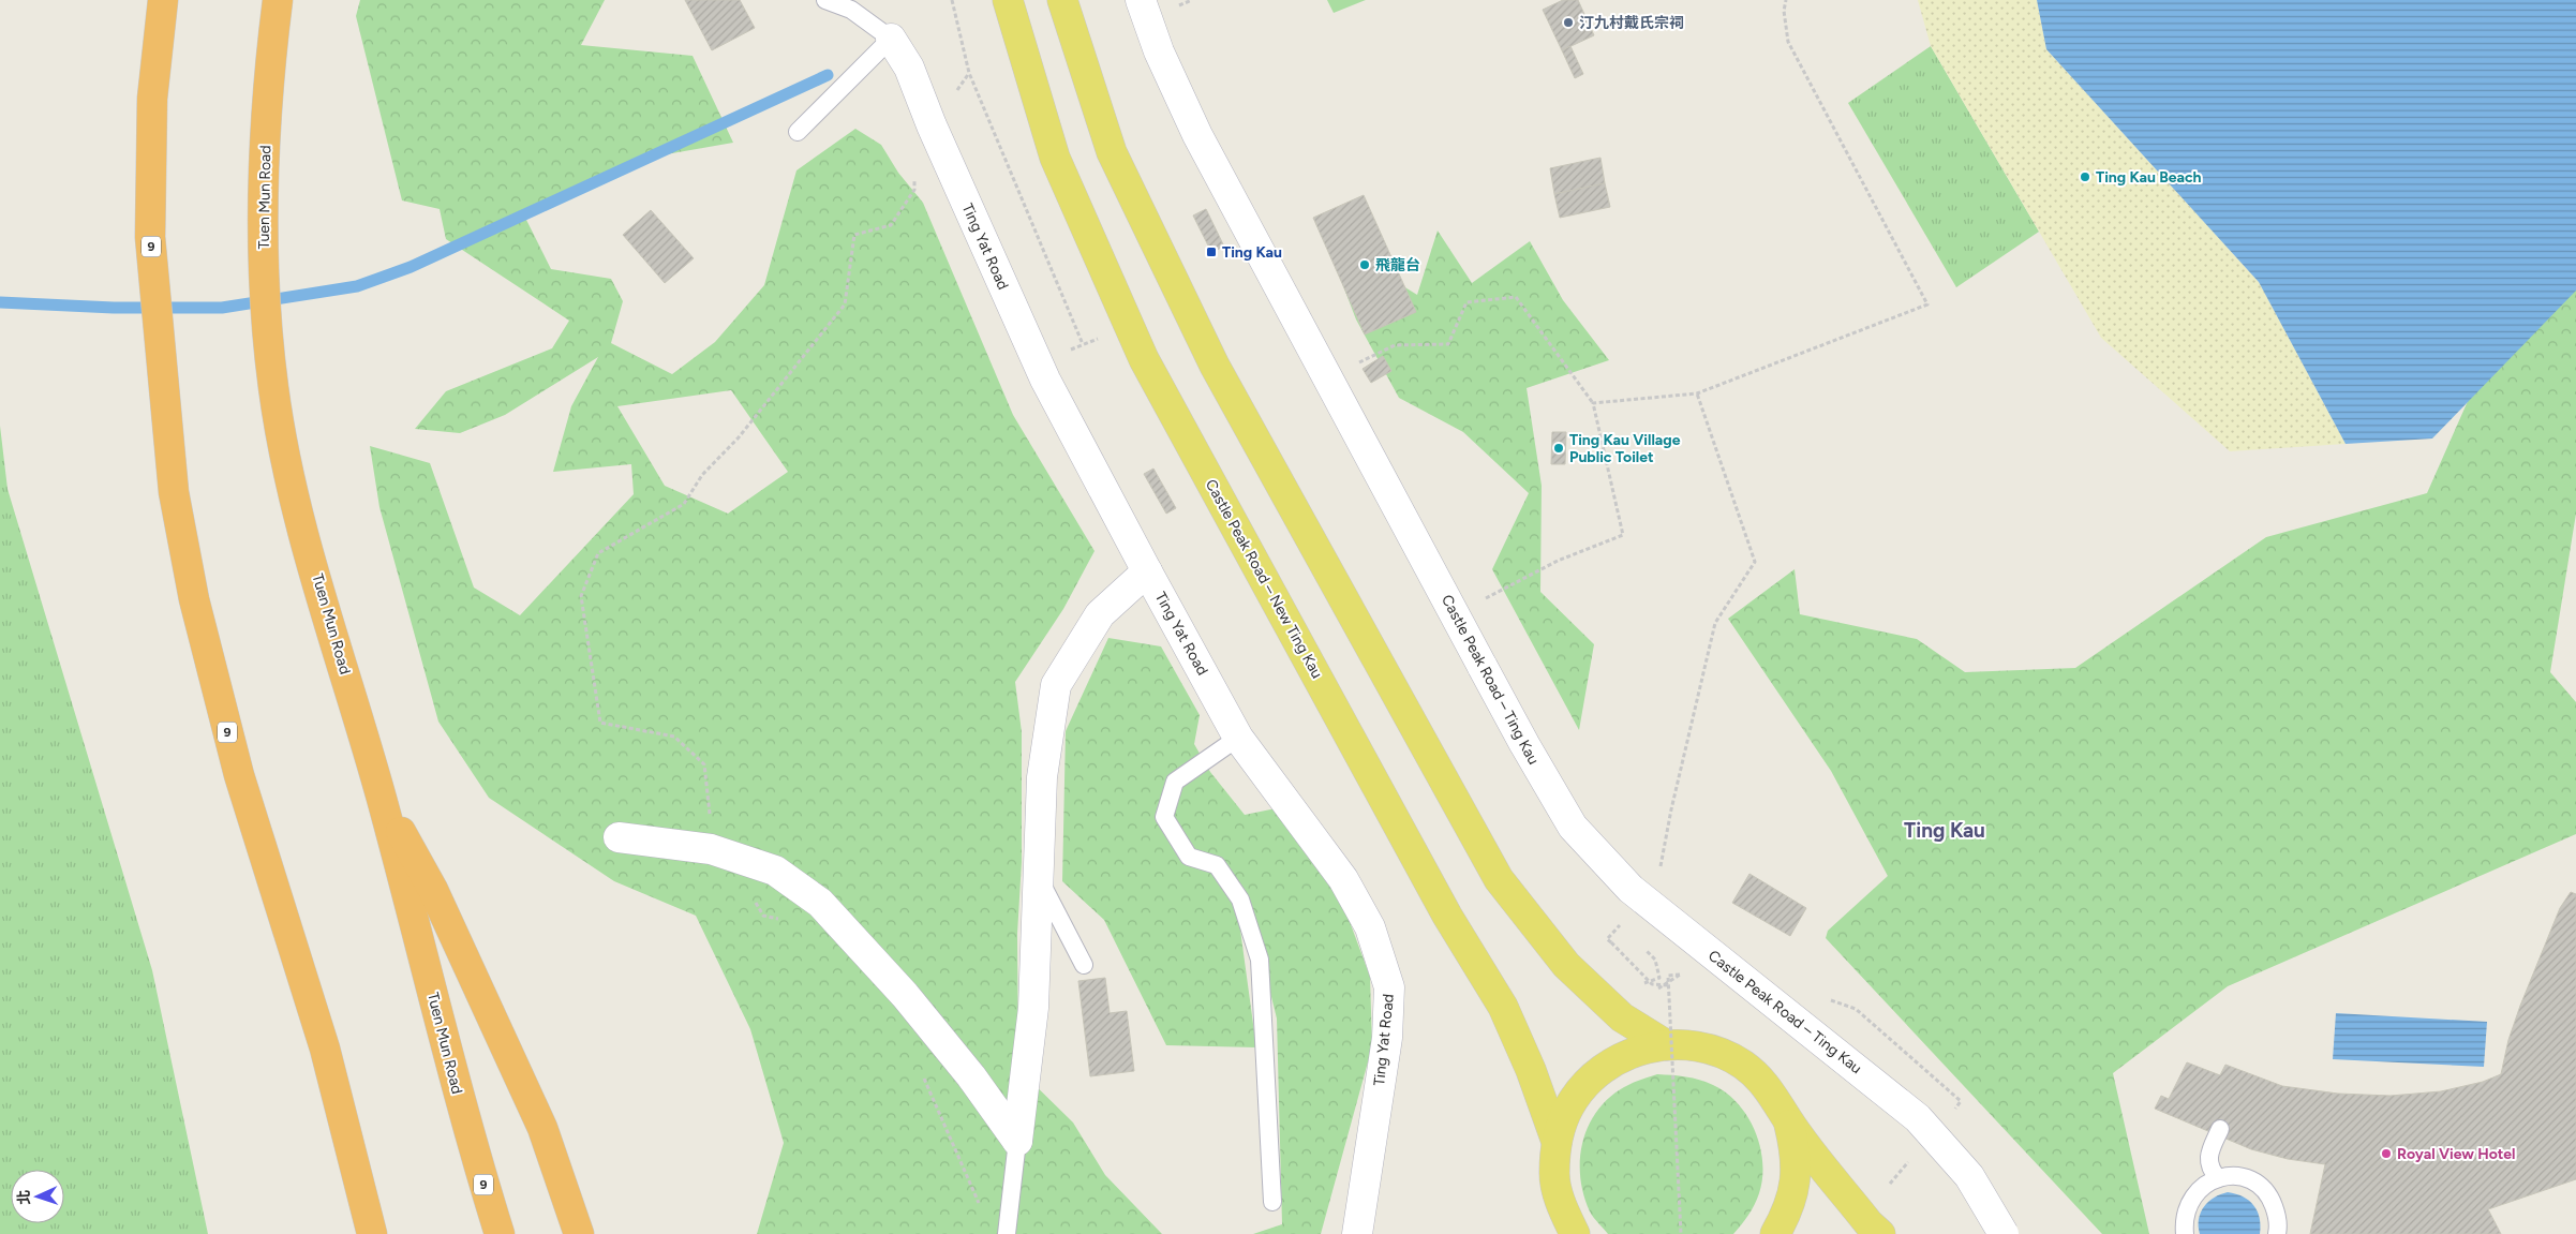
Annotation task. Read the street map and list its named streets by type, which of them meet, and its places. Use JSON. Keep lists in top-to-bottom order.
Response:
{
  "streets": {
    "highway": ["Tuen Mun Road", "9"],
    "main road": ["Castle Peak Road – New Ting Kau"],
    "street": ["Ting Yat Road", "Castle Peak Road – Ting Kau"]
  },
  "districts": ["Ting Kau"],
  "places": {
    "other": [
      "汀九村戴氏宗祠",
      "Ting Kau Beach",
      "飛龍台",
      "Ting Kau Village Public Toilet",
      "Royal View Hotel"
    ],
    "transit": ["Ting Kau"]
  },
  "north": "left"
}
